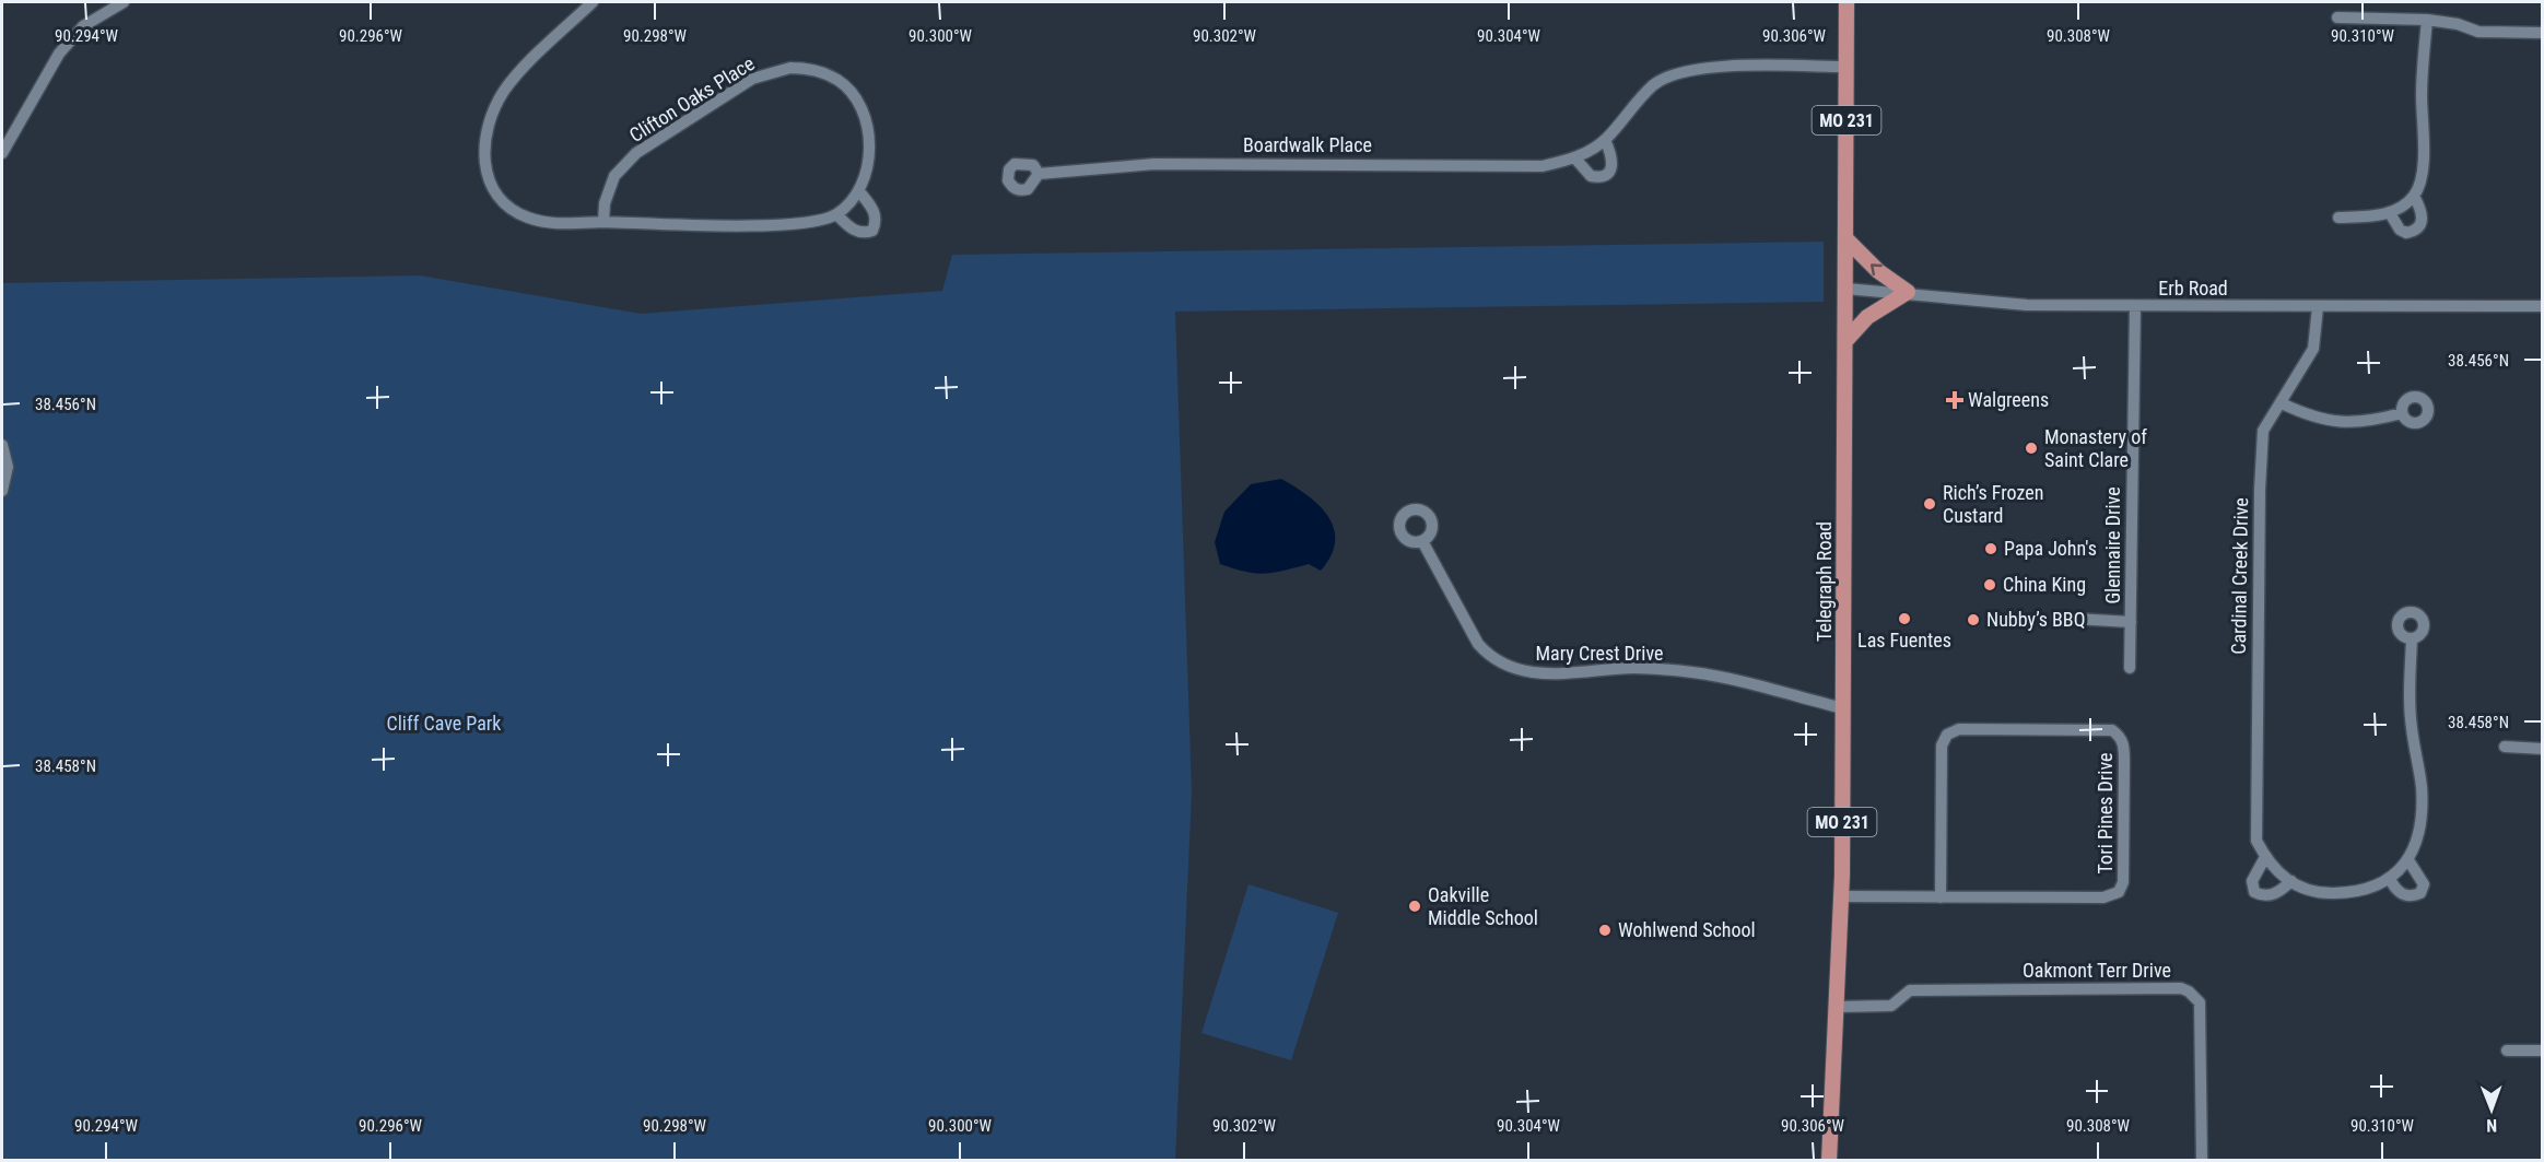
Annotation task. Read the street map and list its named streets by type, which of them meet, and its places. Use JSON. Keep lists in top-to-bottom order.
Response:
{
  "streets": {
    "main road": ["MO 231", "Telegraph Road"],
    "street": [
      "Clifton Oaks Place",
      "Boardwalk Place",
      "Erb Road",
      "Glennaire Drive",
      "Cardinal Creek Drive",
      "Mary Crest Drive",
      "Tori Pines Drive",
      "Oakmont Terr Drive"
    ]
  },
  "crossings": [
    ["Boardwalk Place", "Telegraph Road"],
    ["Erb Road", "Glennaire Drive"],
    ["Erb Road", "Cardinal Creek Drive"],
    ["Erb Road", "Telegraph Road"],
    ["Telegraph Road", "Mary Crest Drive"],
    ["Telegraph Road", "Tori Pines Drive"],
    ["Telegraph Road", "Oakmont Terr Drive"]
  ],
  "parks": ["Cliff Cave Park"],
  "places": {
    "health": ["Walgreens"],
    "other": [
      "Monastery of Saint Clare",
      "Rich’s Frozen Custard",
      "Papa John's",
      "China King",
      "Las Fuentes",
      "Nubby’s BBQ",
      "Oakville Middle School",
      "Wohlwend School"
    ]
  },
  "north": "bottom",
  "coordinates": [
    "90.294°W",
    "90.296°W",
    "90.298°W",
    "90.300°W",
    "90.302°W",
    "90.304°W",
    "90.306°W",
    "90.308°W",
    "90.310°W",
    "38.456°N",
    "38.458°N"
  ]
}
